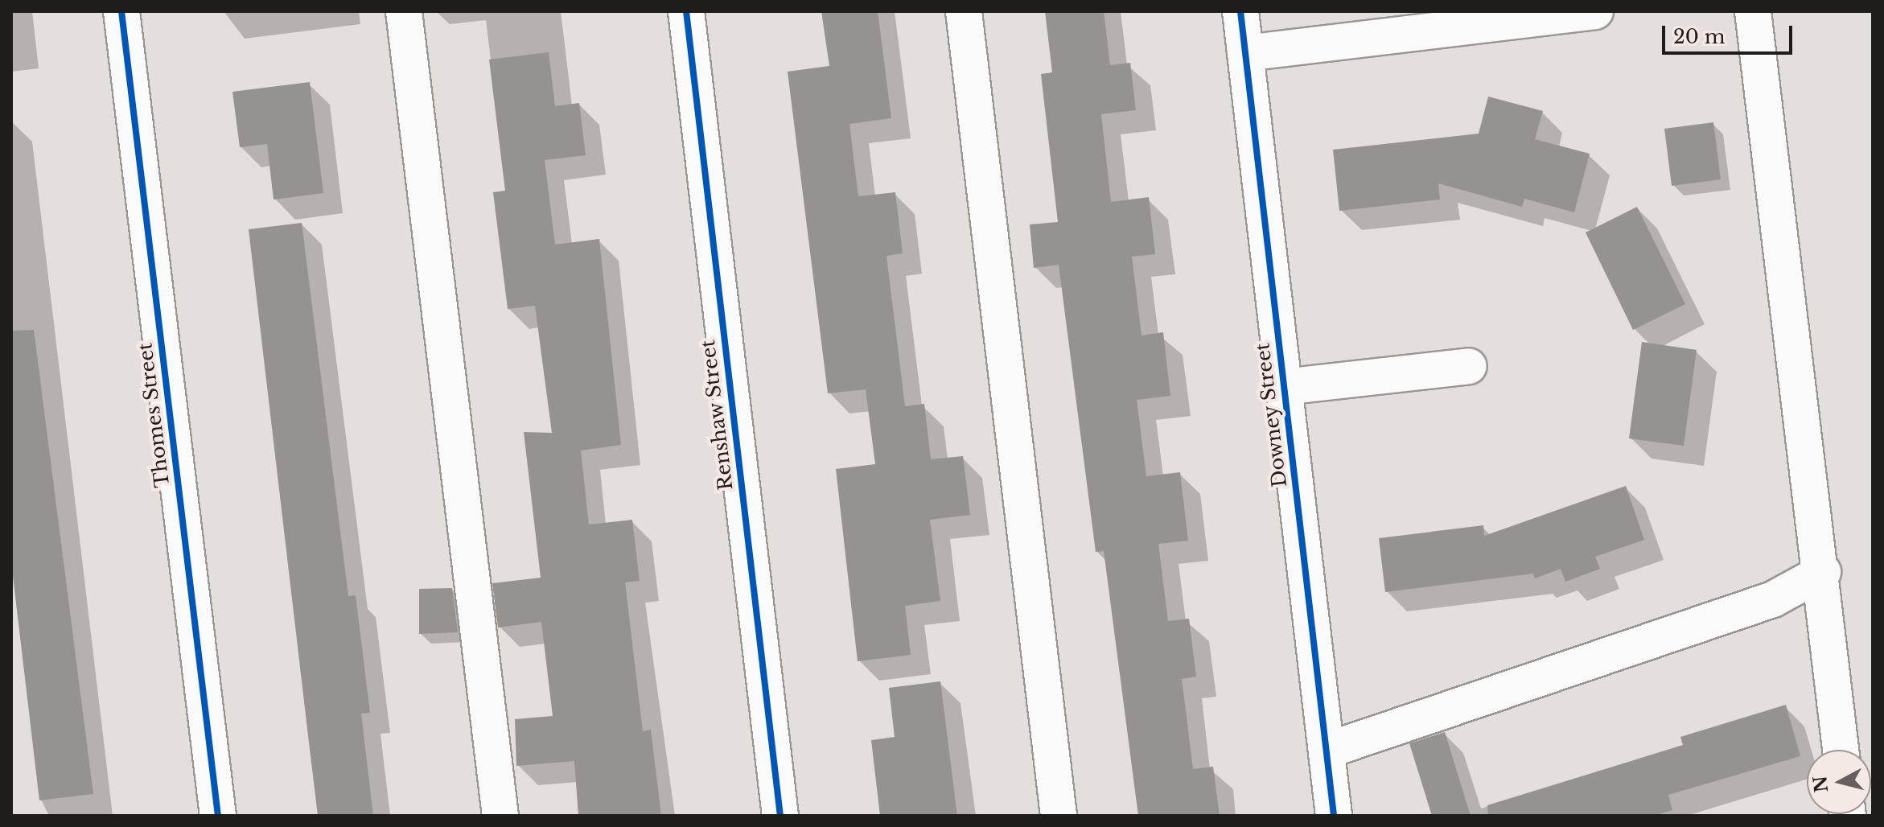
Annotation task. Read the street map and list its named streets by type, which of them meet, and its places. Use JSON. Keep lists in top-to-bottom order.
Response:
{
  "streets": {
    "street": ["Thomes Street", "Renshaw Street", "Downey Street"]
  },
  "scale_bar": "20 m",
  "north": "left"
}
